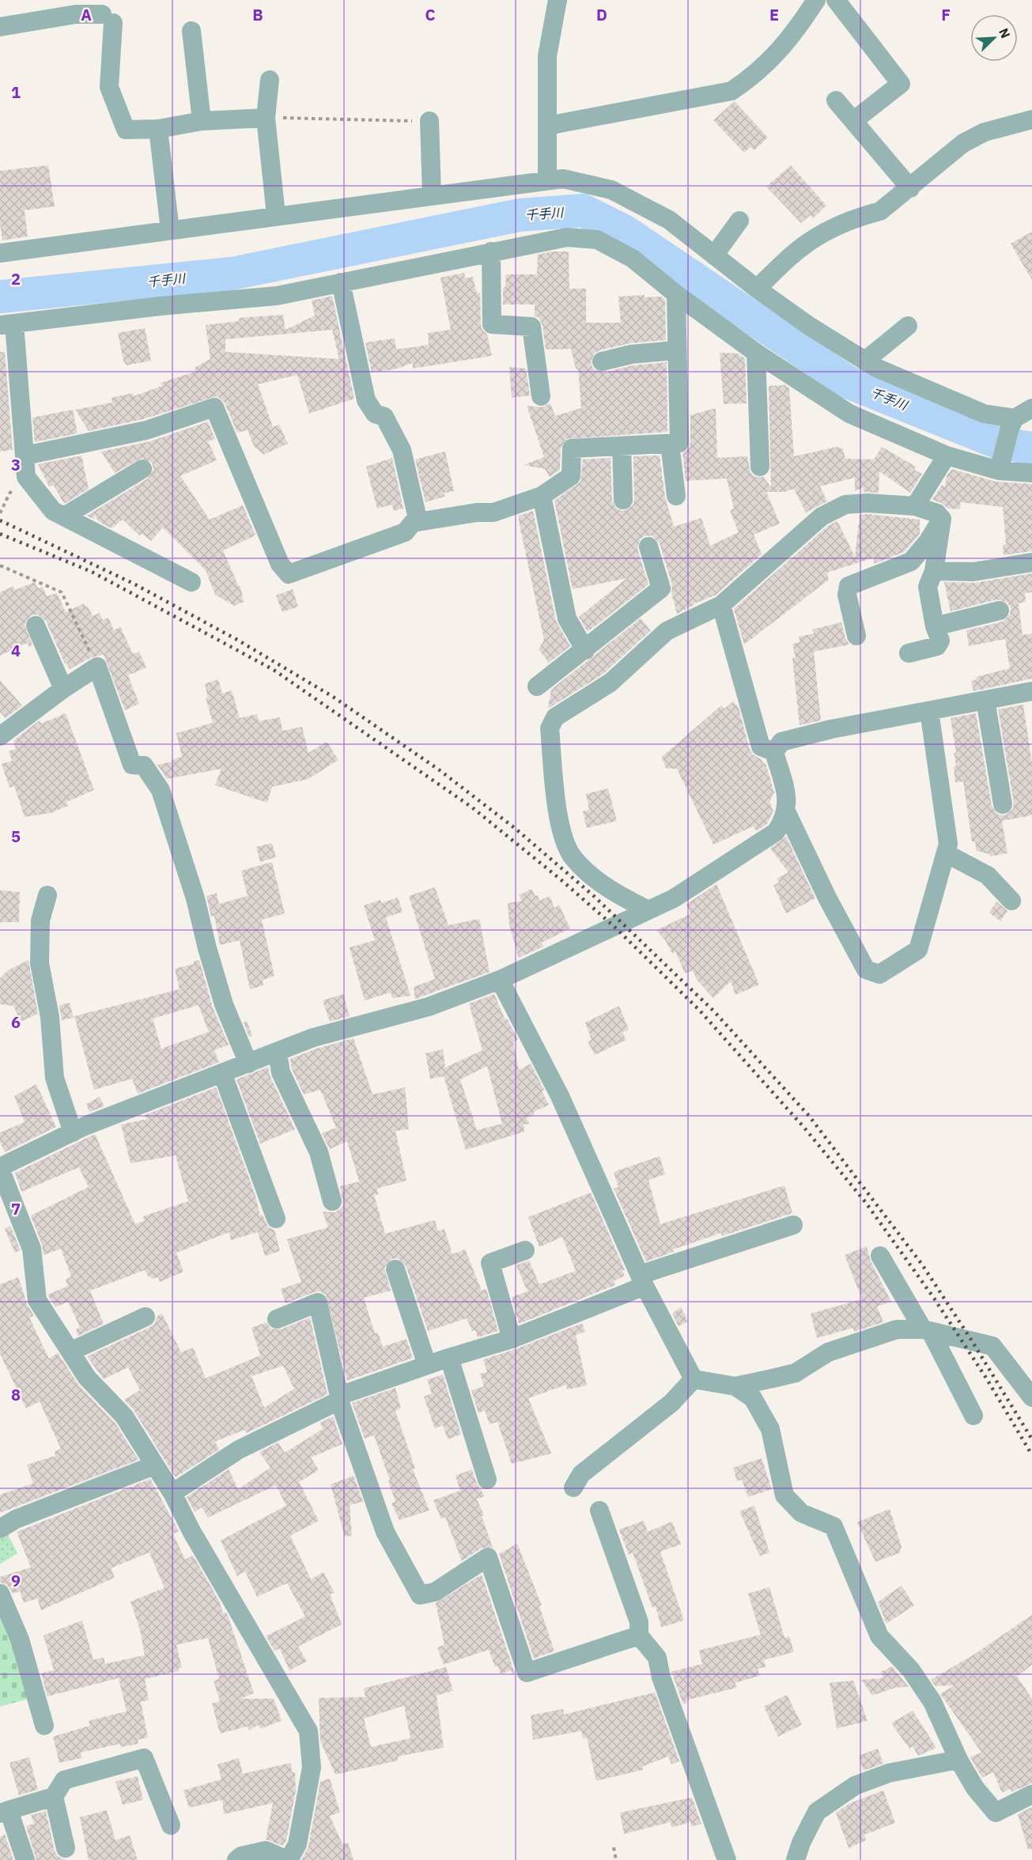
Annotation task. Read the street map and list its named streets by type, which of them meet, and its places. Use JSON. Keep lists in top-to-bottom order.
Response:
{
  "water": ["千手川"],
  "north": "top right",
  "grid": {
    "columns": [
      "A",
      "B",
      "C",
      "D",
      "E",
      "F"
    ],
    "rows": [
      "1",
      "2",
      "3",
      "4",
      "5",
      "6",
      "7",
      "8",
      "9"
    ]
  }
}
